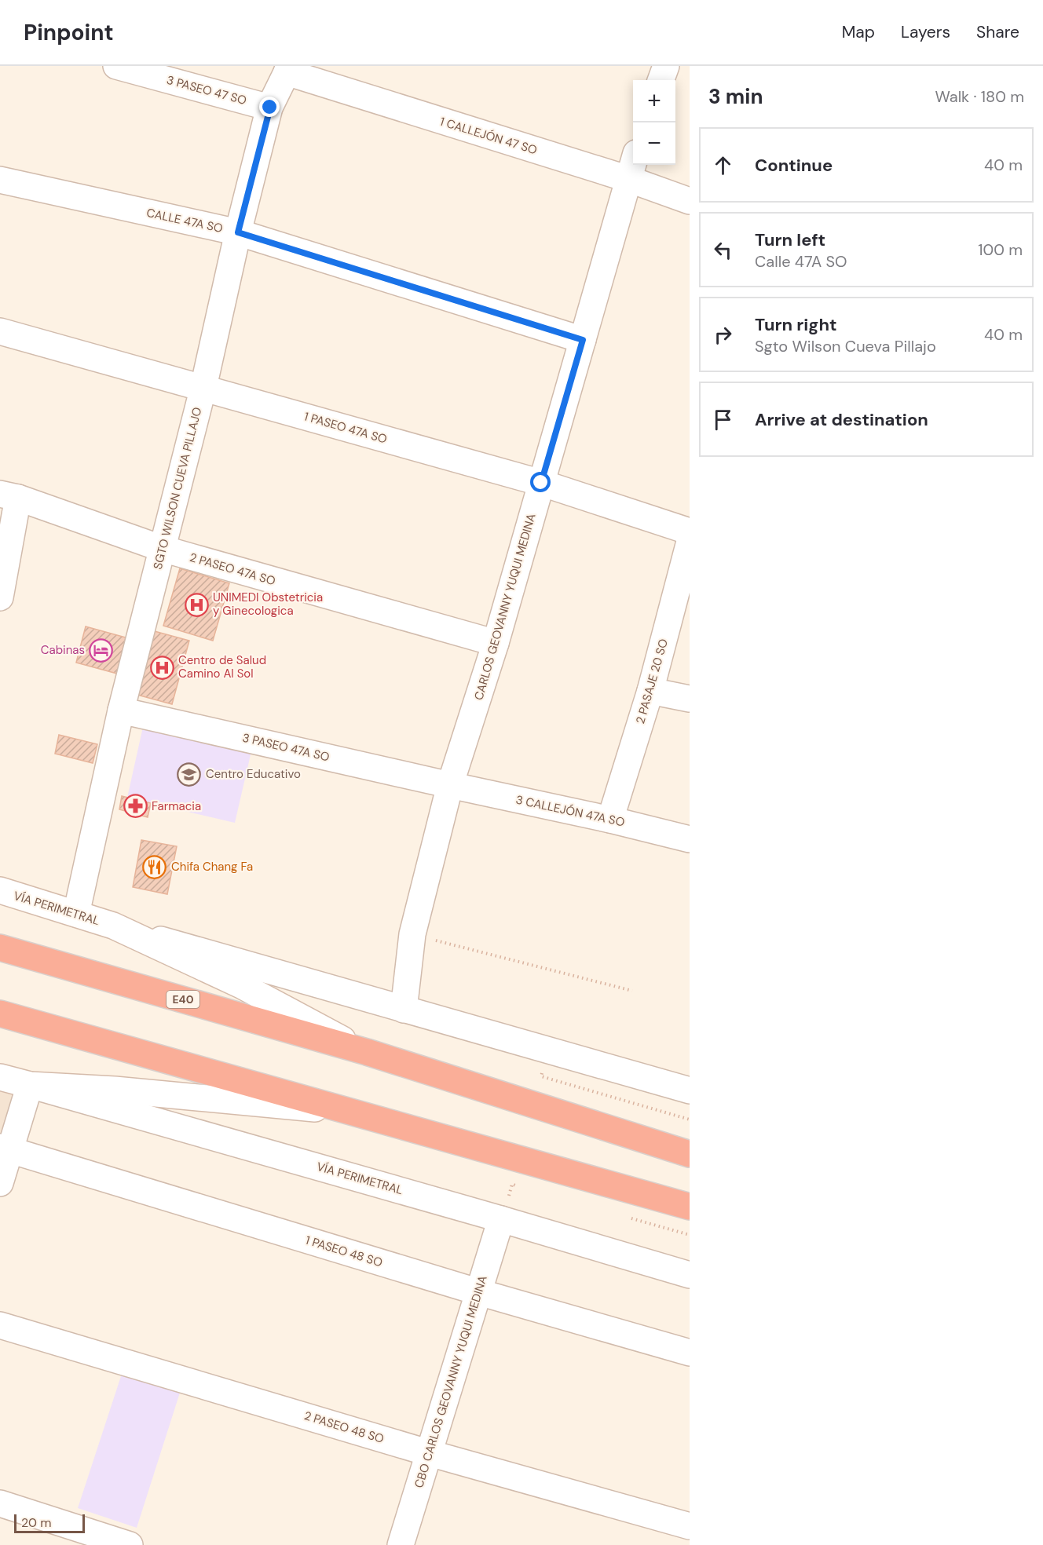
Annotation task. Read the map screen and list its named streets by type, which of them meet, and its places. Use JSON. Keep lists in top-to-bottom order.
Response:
{
  "streets": {
    "highway": ["VÍA PERIMETRAL", "E40"],
    "street": [
      "3 PASEO 47 SO",
      "1 CALLEJÓN 47 SO",
      "CALLE 47A SO",
      "1 PASEO 47A SO",
      "SGTO WILSON CUEVA PILLAJO",
      "2 PASEO 47A SO",
      "CARLOS GEOVANNY YUQUI MEDINA",
      "2 PASAJE 20 SO",
      "3 PASEO 47A SO",
      "3 CALLEJÓN 47A SO",
      "1 PASEO 48 SO",
      "CBO CARLOS GEOVANNY YUQUI MEDINA",
      "2 PASEO 48 SO"
    ]
  },
  "crossings": [
    ["3 PASEO 47 SO", "SGTO WILSON CUEVA PILLAJO"],
    ["1 CALLEJÓN 47 SO", "SGTO WILSON CUEVA PILLAJO"],
    ["1 CALLEJÓN 47 SO", "CARLOS GEOVANNY YUQUI MEDINA"],
    ["CALLE 47A SO", "SGTO WILSON CUEVA PILLAJO"],
    ["CALLE 47A SO", "CARLOS GEOVANNY YUQUI MEDINA"],
    ["1 PASEO 47A SO", "SGTO WILSON CUEVA PILLAJO"],
    ["1 PASEO 47A SO", "CARLOS GEOVANNY YUQUI MEDINA"],
    ["SGTO WILSON CUEVA PILLAJO", "2 PASEO 47A SO"],
    ["SGTO WILSON CUEVA PILLAJO", "3 PASEO 47A SO"],
    ["SGTO WILSON CUEVA PILLAJO", "VÍA PERIMETRAL"],
    ["2 PASEO 47A SO", "CARLOS GEOVANNY YUQUI MEDINA"],
    ["CARLOS GEOVANNY YUQUI MEDINA", "3 PASEO 47A SO"],
    ["CARLOS GEOVANNY YUQUI MEDINA", "3 CALLEJÓN 47A SO"],
    ["CARLOS GEOVANNY YUQUI MEDINA", "VÍA PERIMETRAL"],
    ["2 PASAJE 20 SO", "3 CALLEJÓN 47A SO"],
    ["3 PASEO 47A SO", "3 CALLEJÓN 47A SO"],
    ["VÍA PERIMETRAL", "CBO CARLOS GEOVANNY YUQUI MEDINA"],
    ["1 PASEO 48 SO", "CBO CARLOS GEOVANNY YUQUI MEDINA"],
    ["CBO CARLOS GEOVANNY YUQUI MEDINA", "2 PASEO 48 SO"]
  ],
  "places": {
    "hospital": ["UNIMEDI Obstetricia y Ginecologica", "Centro de Salud Camino Al Sol"],
    "hotel": ["Cabinas"],
    "school or university": ["Centro Educativo"],
    "pharmacy": ["Farmacia"],
    "restaurant": ["Chifa Chang Fa"]
  },
  "scale_bar": "20 m",
  "page": {
    "header": "Pinpoint",
    "nav": ["Map", "Layers", "Share"],
    "heading": ["3 min", "Walk · 180 m"],
    "map_buttons": ["+", "−"],
    "list": [
      ["Continue", "40 m"],
      ["Turn left", "Calle 47A SO", "100 m"],
      ["Turn right", "Sgto Wilson Cueva Pillajo", "40 m"],
      "Arrive at destination"
    ],
    "scale": "20 m"
  }
}
